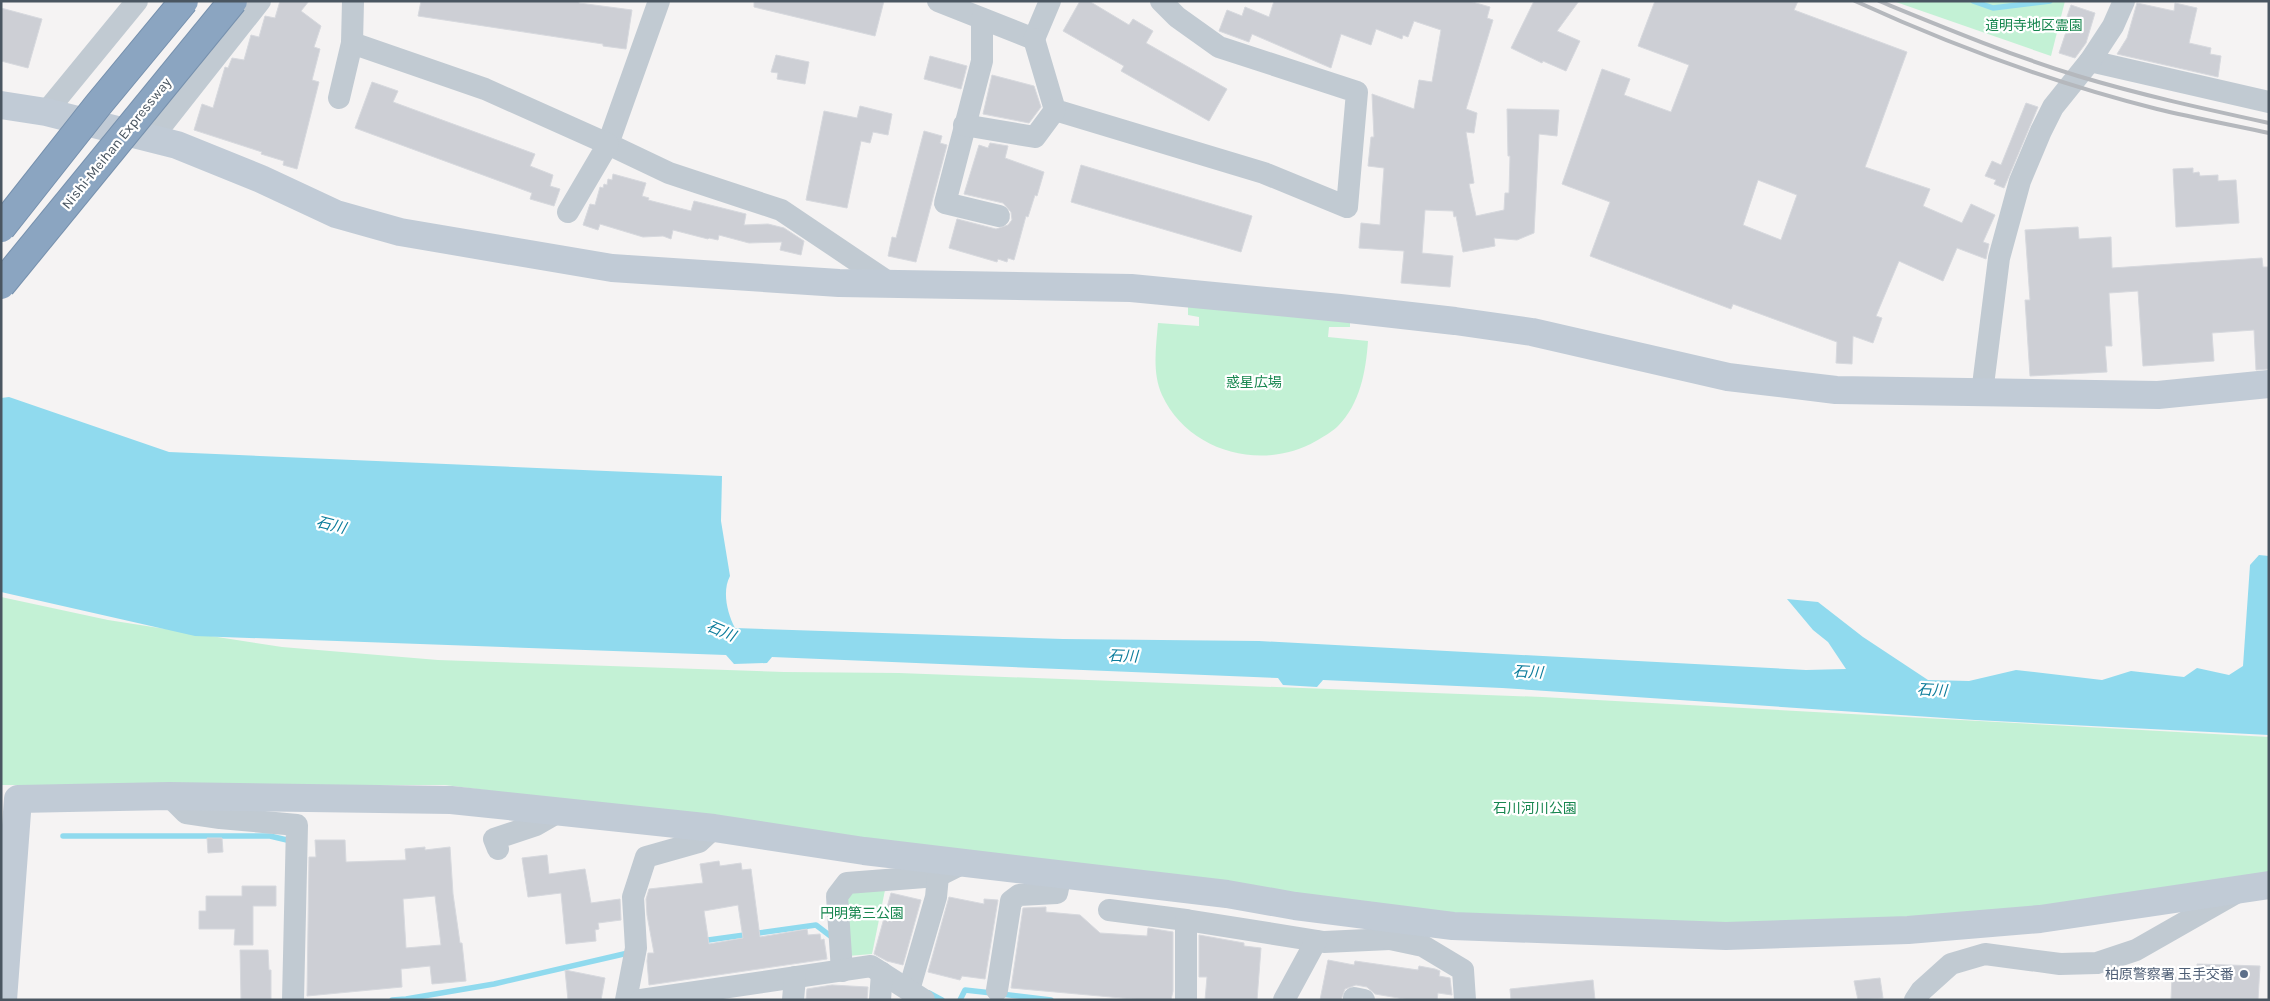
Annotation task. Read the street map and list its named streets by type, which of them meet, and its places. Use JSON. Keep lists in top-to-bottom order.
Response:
{
  "streets": {
    "highway": ["Nishi-Meihan Expressway"]
  },
  "water": ["石川"],
  "parks": [
    "道明寺地区霊園",
    "惑星広場",
    "石川河川公園",
    "円明第三公園"
  ],
  "places": ["柏原警察署 玉手交番"]
}
